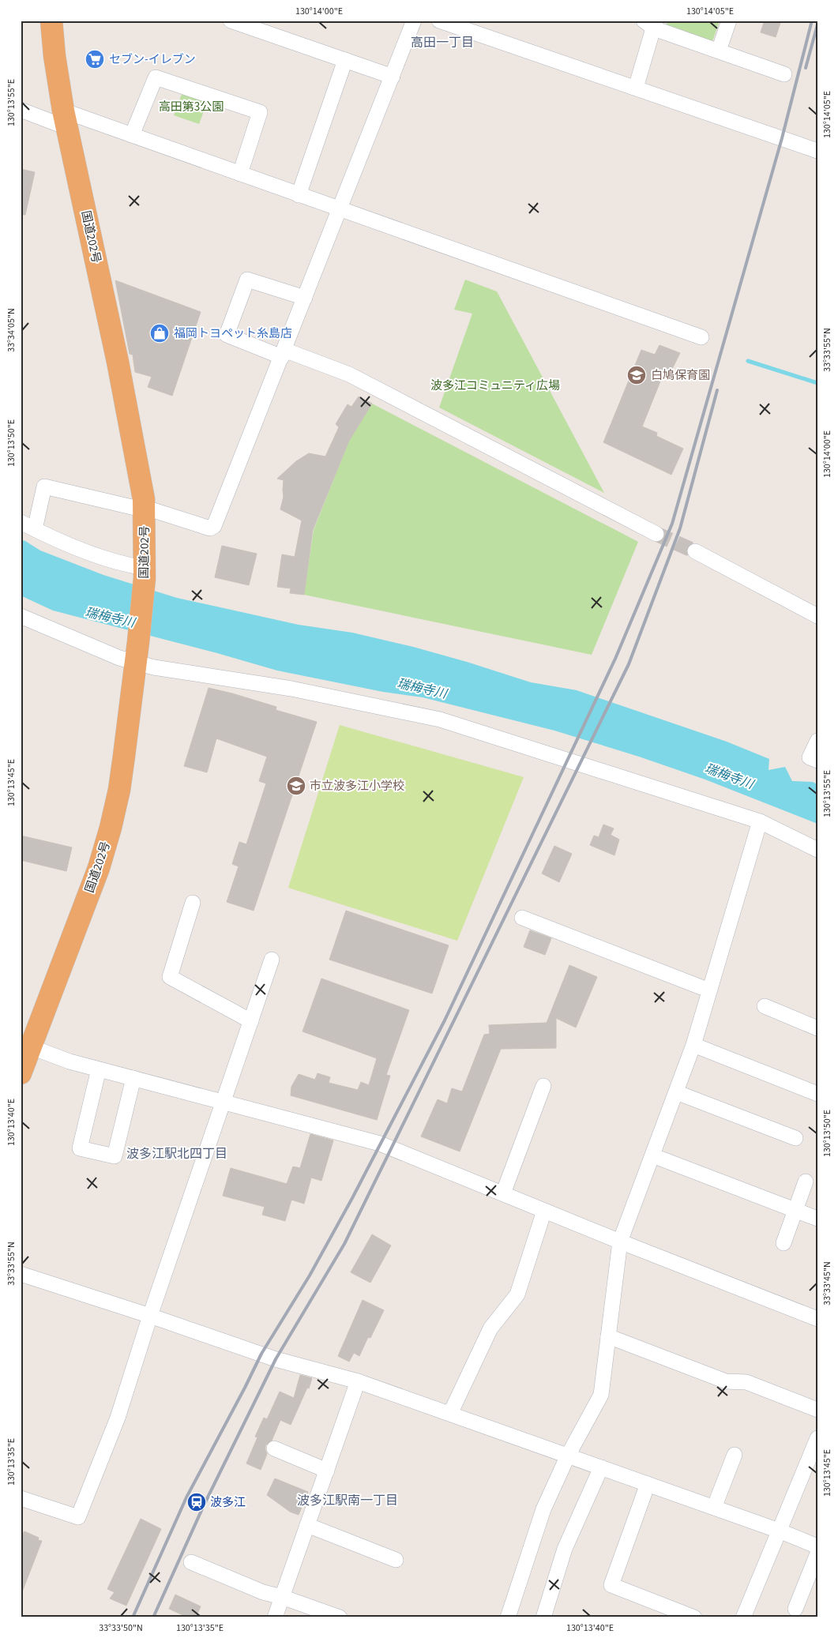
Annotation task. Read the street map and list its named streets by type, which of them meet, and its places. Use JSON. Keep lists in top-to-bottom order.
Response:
{
  "streets": {
    "highway": ["国道202号"]
  },
  "districts": ["高田一丁目", "波多江駅北四丁目", "波多江駅南一丁目"],
  "water": ["瑞梅寺川"],
  "parks": ["高田第3公園", "波多江コミュニティ広場"],
  "places": {
    "supermarket": ["セブン-イレブン"],
    "shop": ["福岡トヨペット糸島店"],
    "school or university": ["白鳩保育園", "市立波多江小学校"],
    "station": ["波多江"]
  },
  "coordinates": [
    "130°14'00\"E",
    "130°14'05\"E",
    "130°13'55\"E",
    "33°34'05\"N",
    "33°33'55\"N",
    "130°13'50\"E",
    "130°13'45\"E",
    "130°13'40\"E",
    "33°33'45\"N",
    "130°13'35\"E",
    "33°33'50\"N"
  ]
}
